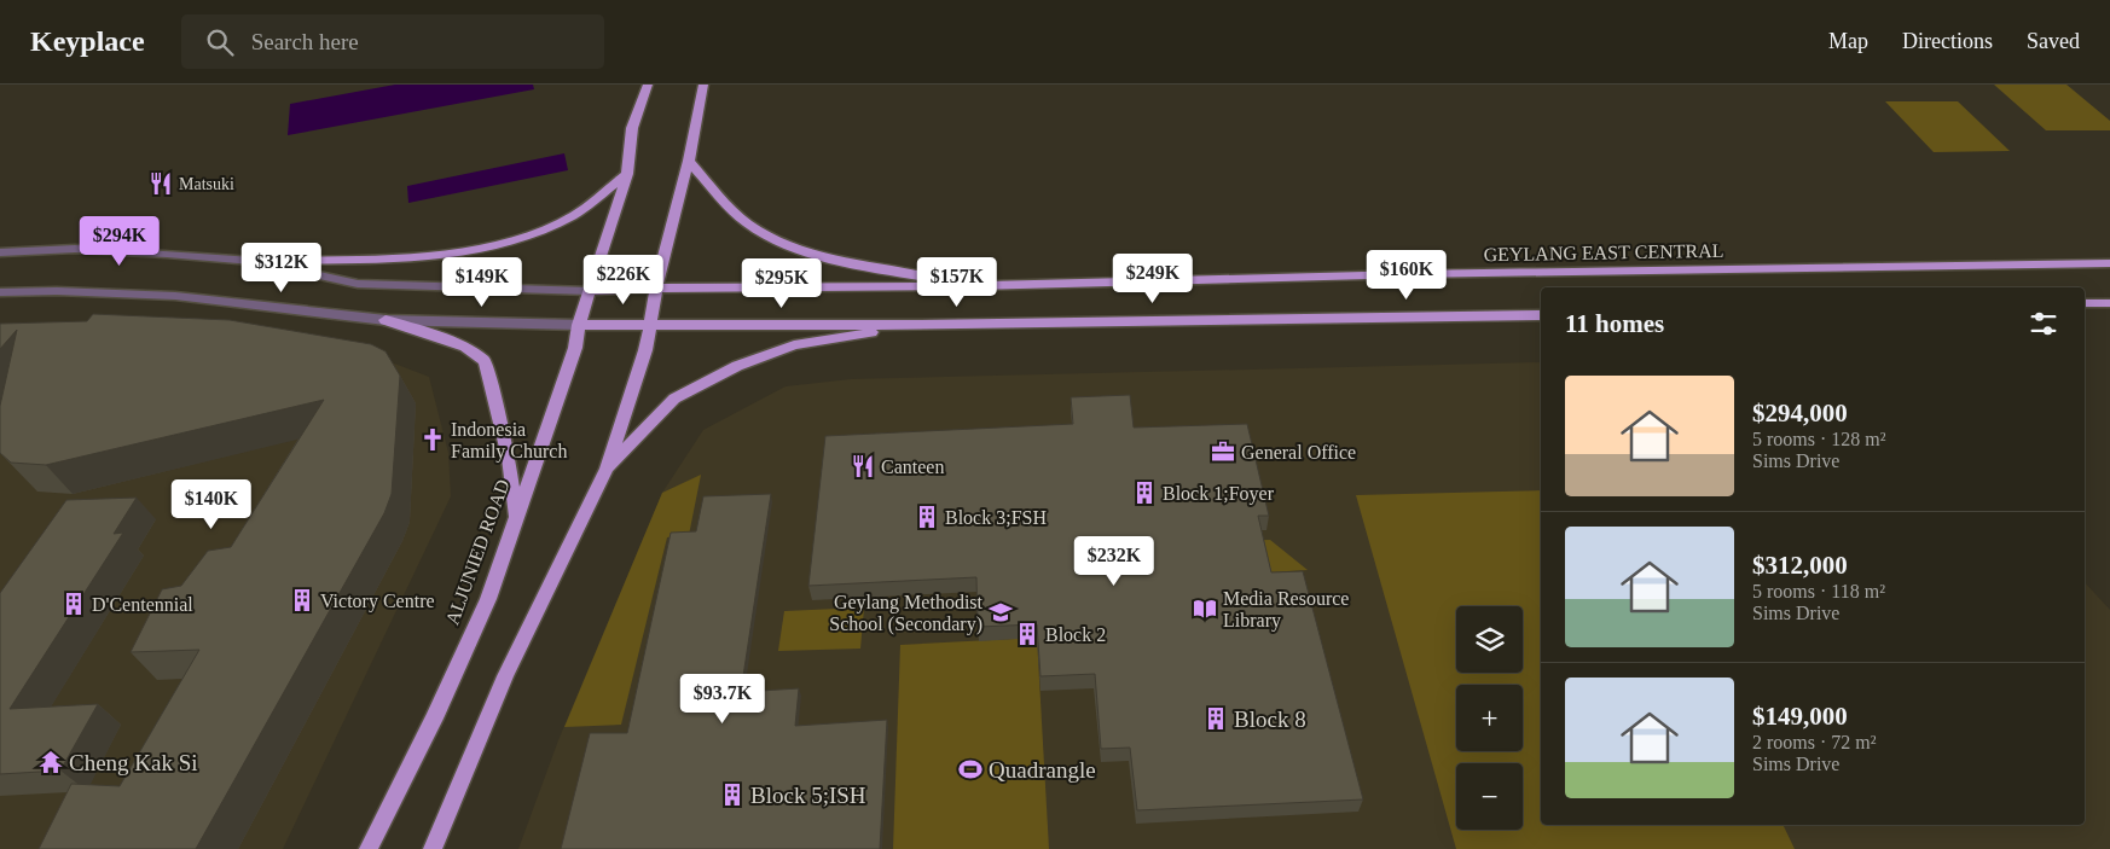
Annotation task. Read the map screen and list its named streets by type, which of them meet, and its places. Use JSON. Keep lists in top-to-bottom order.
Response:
{
  "streets": {
    "main road": ["GEYLANG EAST CENTRAL", "ALJUNIED ROAD"]
  },
  "crossings": [
    ["GEYLANG EAST CENTRAL", "ALJUNIED ROAD"]
  ],
  "places": {
    "restaurant": ["Matsuki", "Canteen"],
    "church": ["Indonesia Family Church"],
    "office": ["General Office"],
    "building": [
      "Block 1;Foyer",
      "Block 3;FSH",
      "Victory Centre",
      "D'Centennial",
      "Block 2",
      "Block 8",
      "Block 5;ISH"
    ],
    "library": ["Media Resource Library"],
    "school or university": ["Geylang Methodist School (Secondary)"],
    "temple": ["Cheng Kak Si"],
    "sports": ["Quadrangle"]
  },
  "page": {
    "header": "Keyplace",
    "search": "Search here",
    "nav": ["Map", "Directions", "Saved"],
    "price": [
      "$294K",
      "$312K",
      "$160K",
      "$249K",
      "$226K",
      "$149K",
      "$157K",
      "$295K",
      "$140K",
      "$232K",
      "$93.7K"
    ],
    "heading": "11 homes",
    "list": [
      {
        "name": "$294,000",
        "note": "5 rooms · 128 m² · Sims Drive"
      },
      {
        "name": "$312,000",
        "note": "5 rooms · 118 m² · Sims Drive"
      },
      {
        "name": "$149,000",
        "note": "2 rooms · 72 m² · Sims Drive"
      }
    ],
    "map_buttons": ["+", "−"]
  }
}
